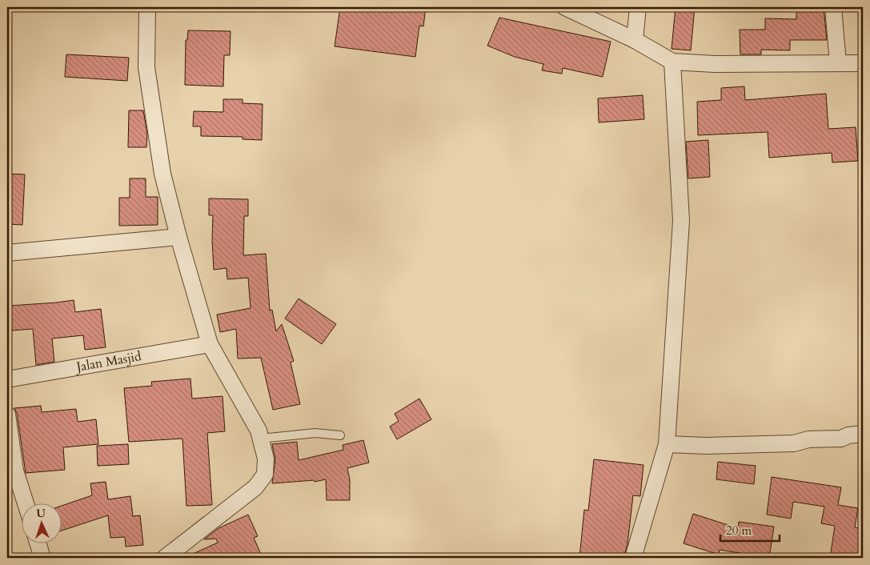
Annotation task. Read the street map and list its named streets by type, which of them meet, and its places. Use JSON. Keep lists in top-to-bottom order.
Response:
{
  "streets": {
    "street": ["Jalan Masjid"]
  },
  "scale_bar": "20 m",
  "north": "top"
}
